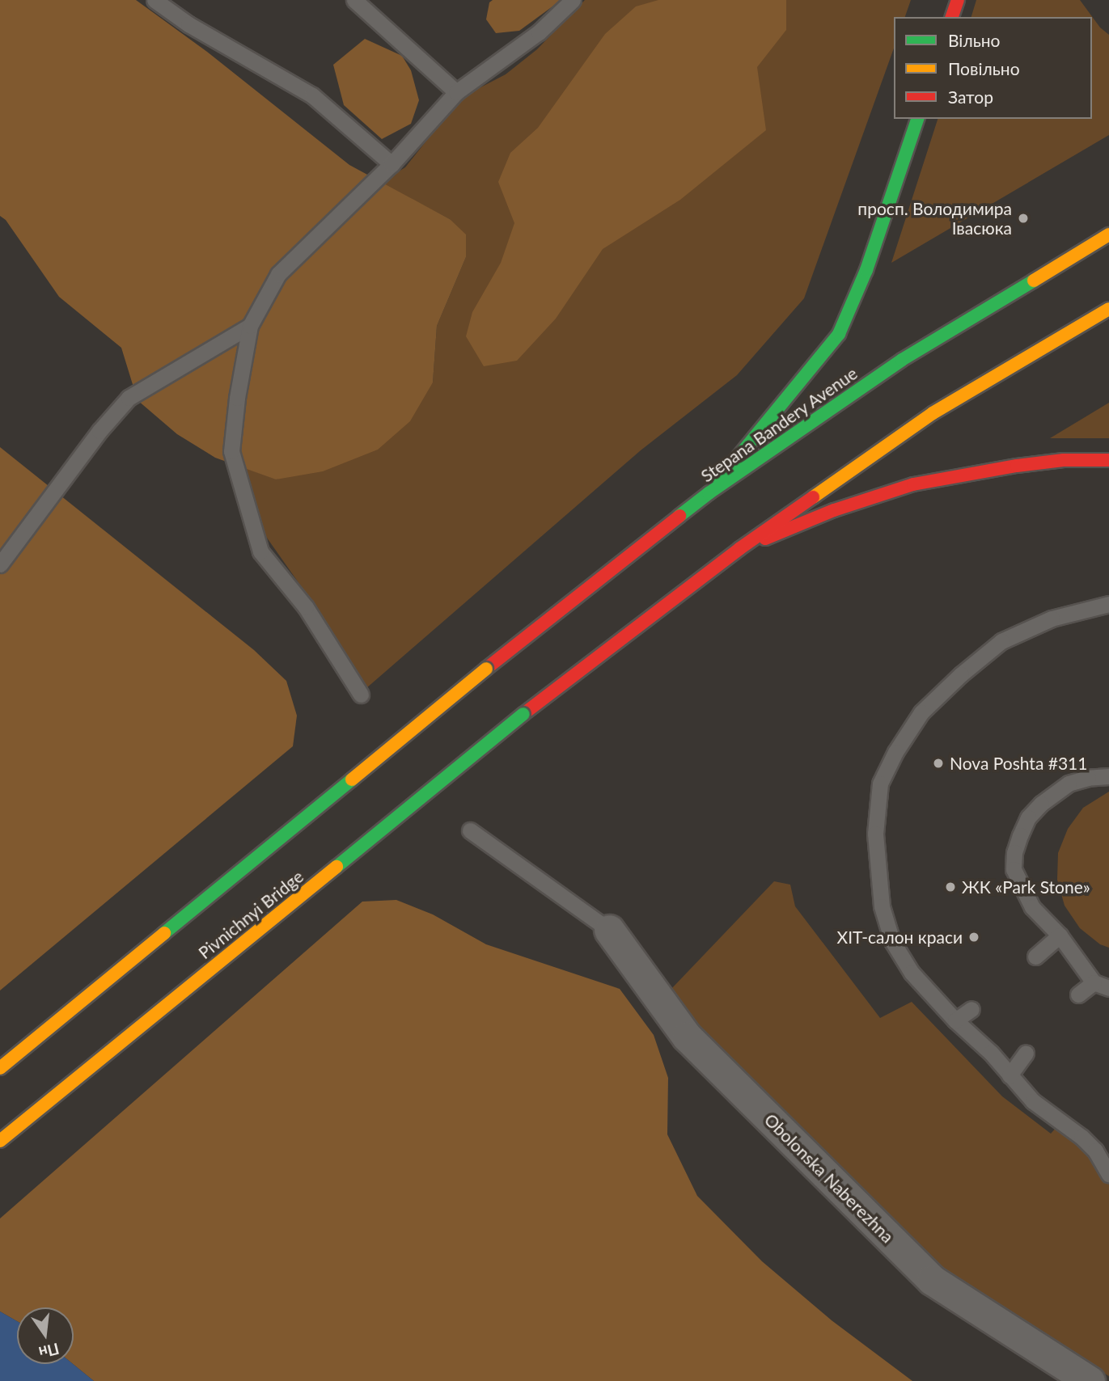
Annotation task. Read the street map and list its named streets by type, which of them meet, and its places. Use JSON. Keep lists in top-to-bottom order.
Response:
{
  "streets": {
    "main road": ["Stepana Bandery Avenue", "Pivnichnyi Bridge"],
    "street": ["Obolonska Naberezhna"]
  },
  "places": [
    "просп. Володимира Івасюка",
    "Nova Poshta #311",
    "ЖК «Park Stone»",
    "ХІТ-салон краси"
  ],
  "legend": ["Вільно", "Повільно", "Затор"],
  "north": "bottom"
}
